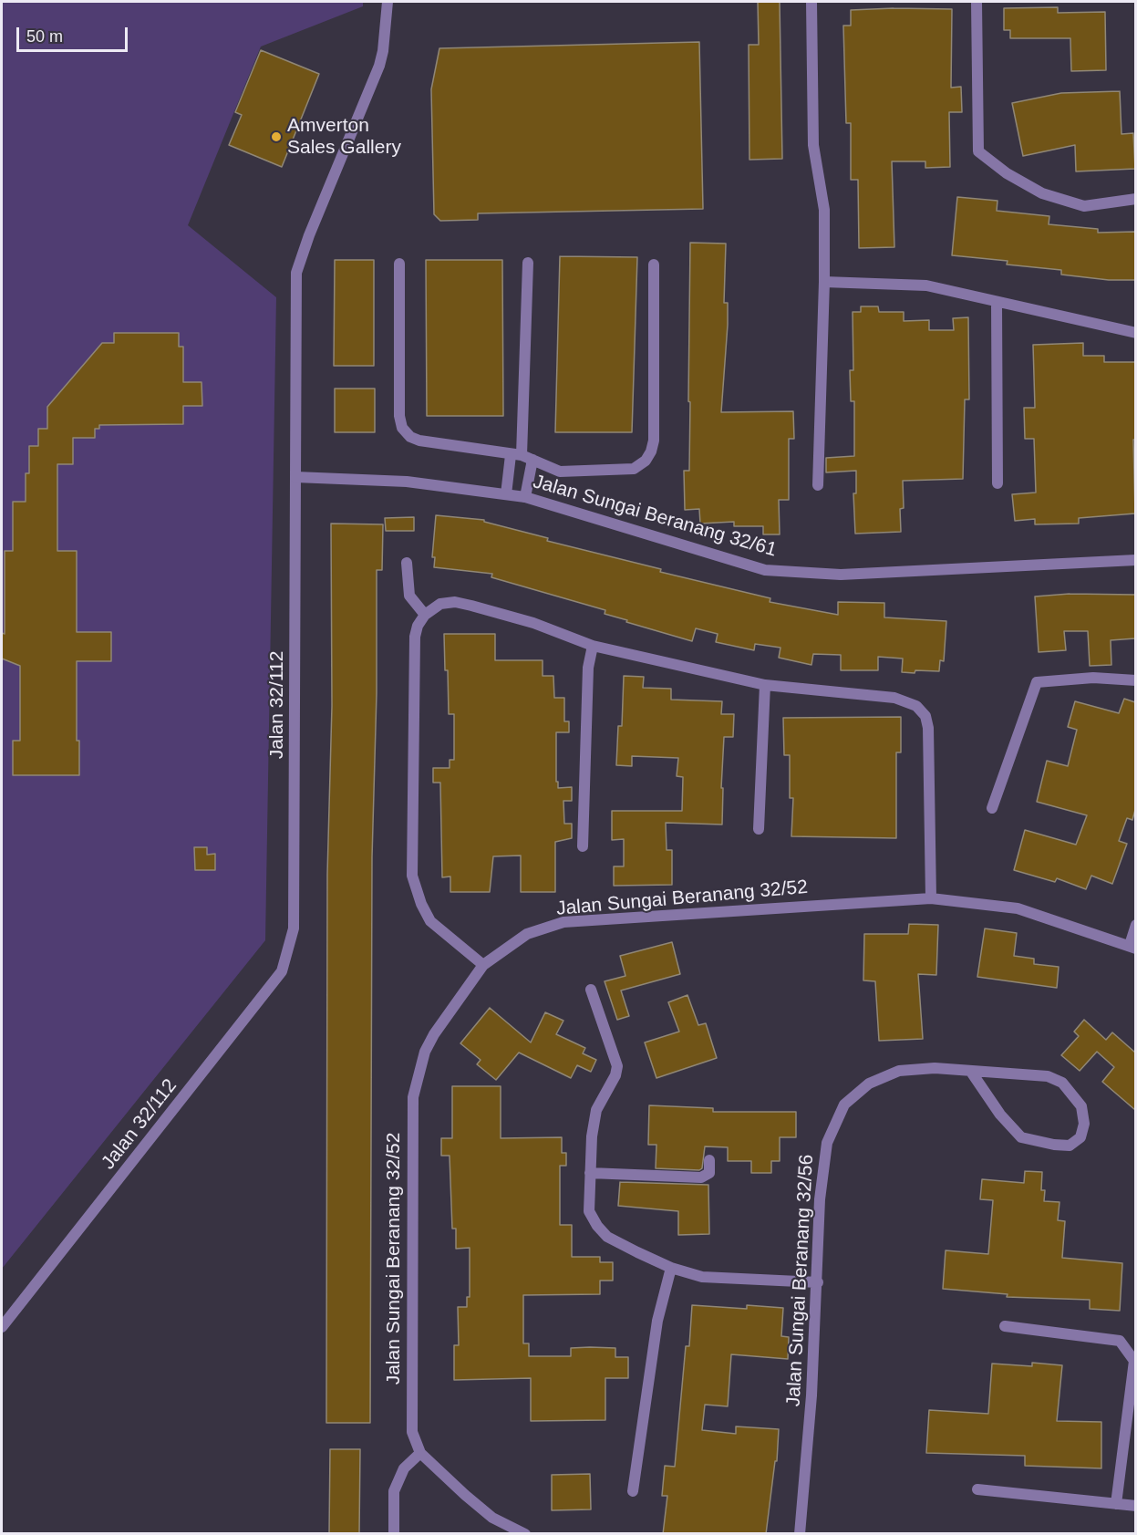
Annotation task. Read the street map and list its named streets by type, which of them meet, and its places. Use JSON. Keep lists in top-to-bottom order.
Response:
{
  "streets": {
    "street": [
      "Jalan Sungai Beranang 32/61",
      "Jalan 32/112",
      "Jalan Sungai Beranang 32/52",
      "Jalan Sungai Beranang 32/56"
    ]
  },
  "crossings": [
    ["Jalan Sungai Beranang 32/61", "Jalan 32/112"]
  ],
  "places": ["Amverton Sales Gallery"],
  "scale_bar": "50 m"
}
